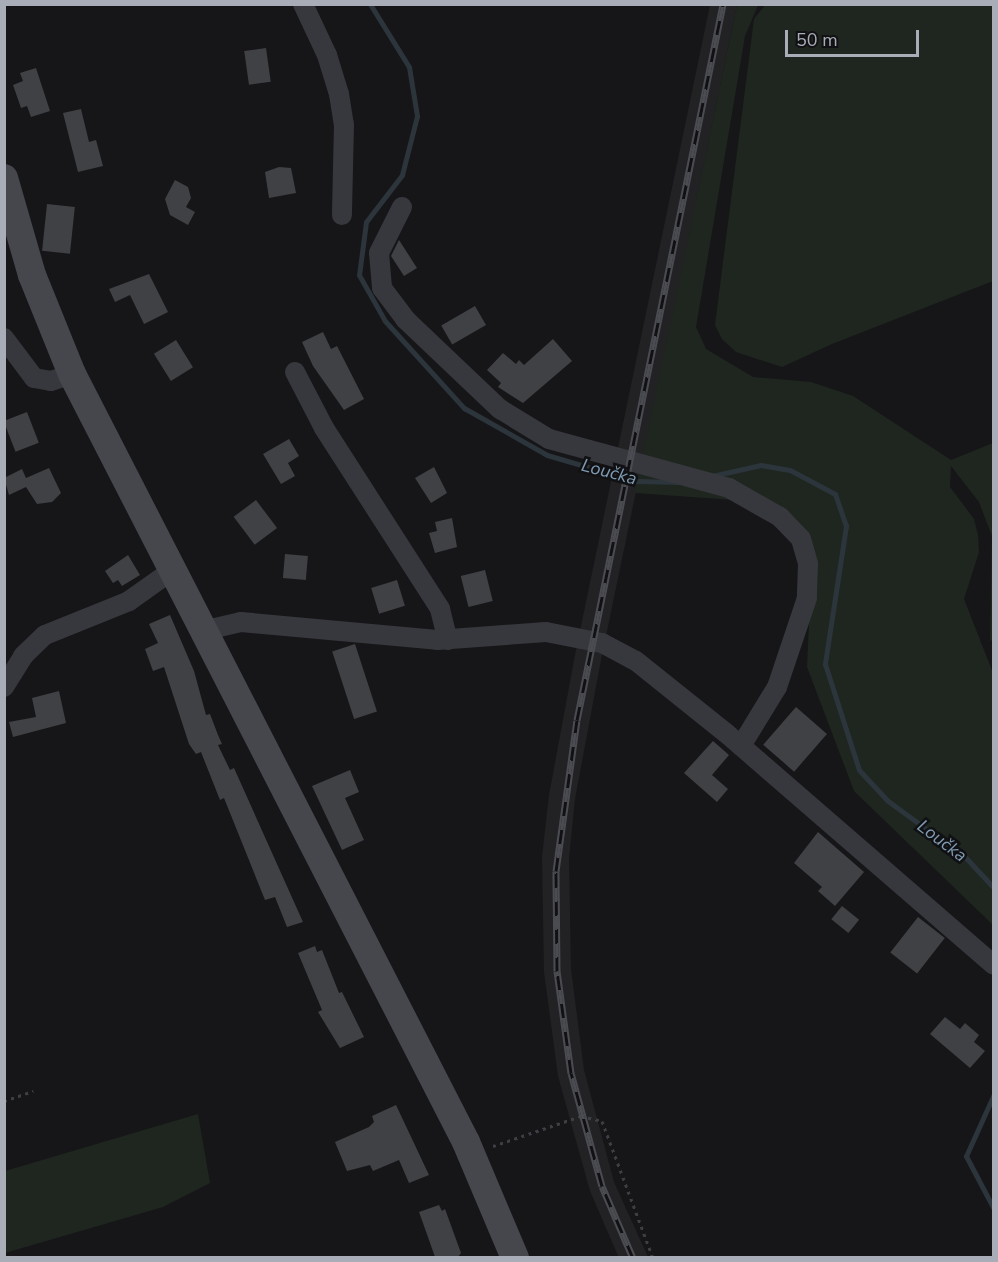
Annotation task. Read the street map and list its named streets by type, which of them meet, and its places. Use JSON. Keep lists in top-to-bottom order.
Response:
{
  "water": ["Loučka"],
  "scale_bar": "50 m"
}
